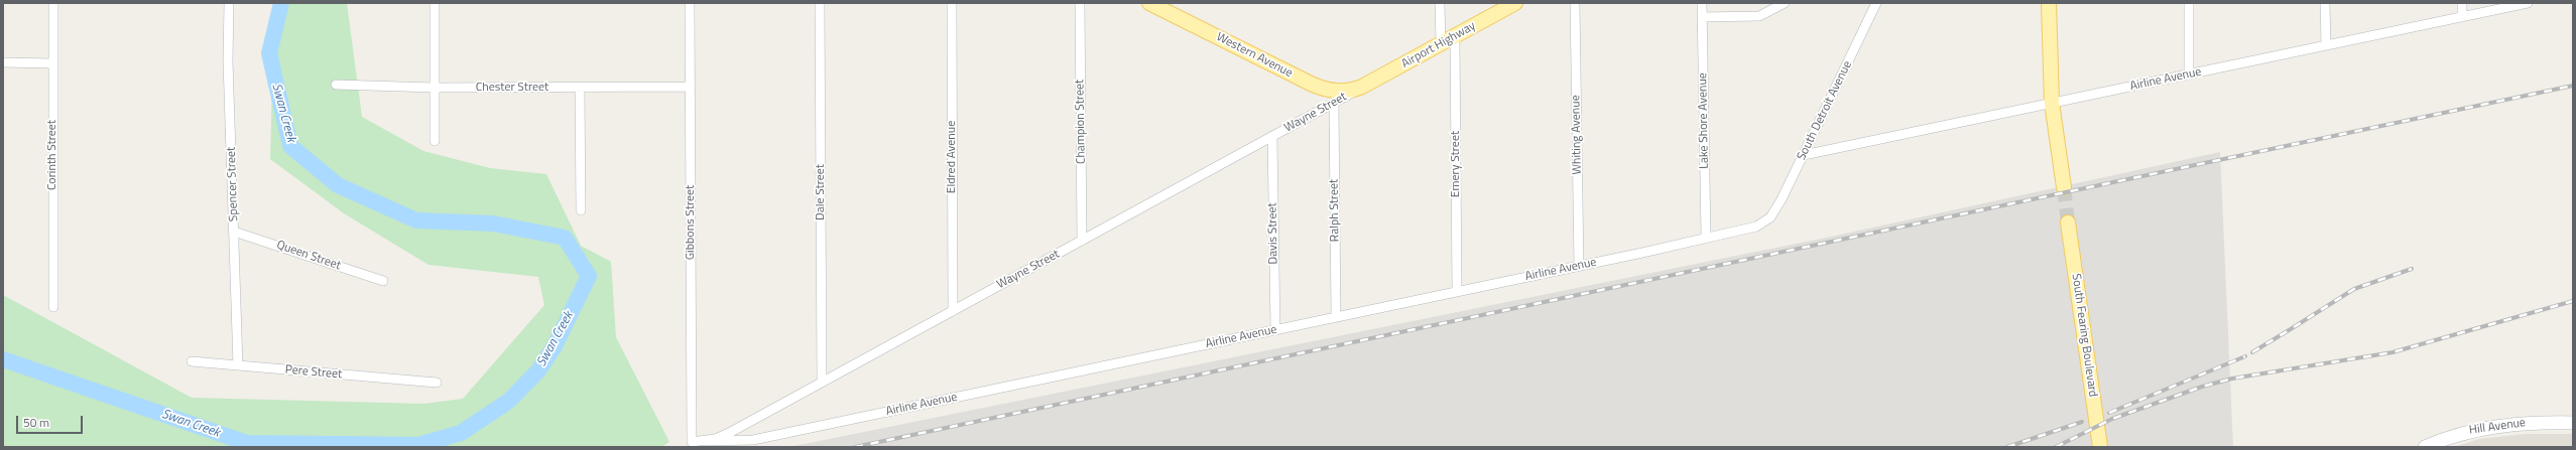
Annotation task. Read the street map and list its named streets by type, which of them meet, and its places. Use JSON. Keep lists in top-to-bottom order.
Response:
{
  "streets": {
    "main road": [
      "Airport Highway",
      "Western Avenue",
      "South Fearing Boulevard",
      "Hill Avenue"
    ],
    "street": [
      "Airline Avenue",
      "Chester Street",
      "South Detroit Avenue",
      "Wayne Street",
      "Lake Shore Avenue",
      "Champion Street",
      "Whiting Avenue",
      "Corinth Street",
      "Eldred Avenue",
      "Emery Street",
      "Spencer Street",
      "Dale Street",
      "Ralph Street",
      "Gibbons Street",
      "Davis Street",
      "Queen Street",
      "Pere Street"
    ]
  },
  "crossings": [
    ["Airport Highway", "Western Avenue"],
    ["Airport Highway", "Wayne Street"],
    ["Airport Highway", "Emery Street"],
    ["Western Avenue", "Wayne Street"],
    ["Airline Avenue", "South Detroit Avenue"],
    ["Airline Avenue", "Wayne Street"],
    ["Airline Avenue", "Lake Shore Avenue"],
    ["Airline Avenue", "Whiting Avenue"],
    ["Airline Avenue", "Emery Street"],
    ["Airline Avenue", "Ralph Street"],
    ["Airline Avenue", "Davis Street"],
    ["Chester Street", "Gibbons Street"],
    ["Wayne Street", "Champion Street"],
    ["Wayne Street", "Eldred Avenue"],
    ["Wayne Street", "Dale Street"],
    ["Wayne Street", "Ralph Street"],
    ["Wayne Street", "Gibbons Street"],
    ["Wayne Street", "Davis Street"],
    ["Spencer Street", "Queen Street"],
    ["Spencer Street", "Pere Street"]
  ],
  "water": ["Swan Creek"],
  "scale_bar": "50 m"
}
